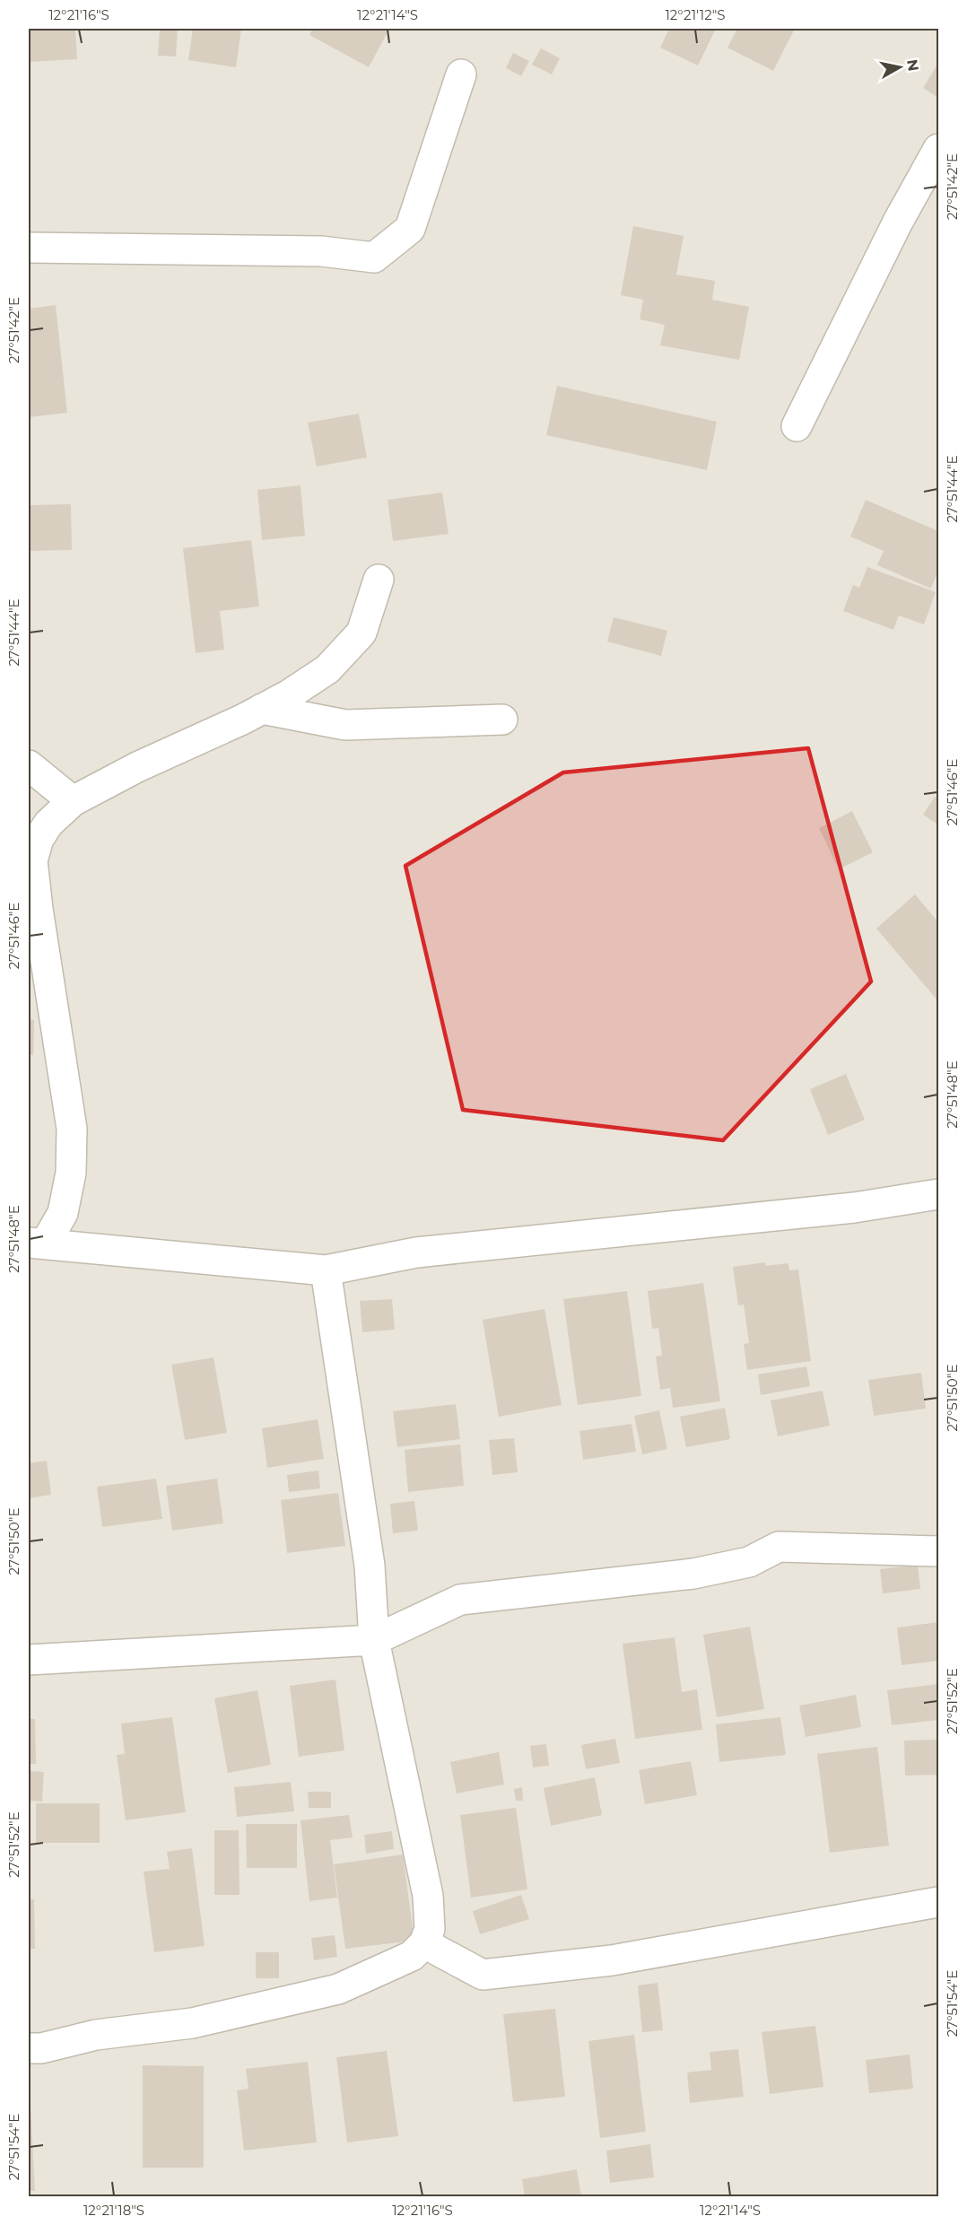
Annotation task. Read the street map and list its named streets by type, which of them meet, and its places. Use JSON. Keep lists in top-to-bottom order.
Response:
{
  "north": "right",
  "coordinates": [
    "12°21'16\"S",
    "12°21'14\"S",
    "12°21'12\"S",
    "27°51'42\"E",
    "27°51'44\"E",
    "27°51'46\"E",
    "27°51'48\"E",
    "27°51'50\"E",
    "27°51'52\"E",
    "27°51'54\"E",
    "12°21'18\"S"
  ]
}
